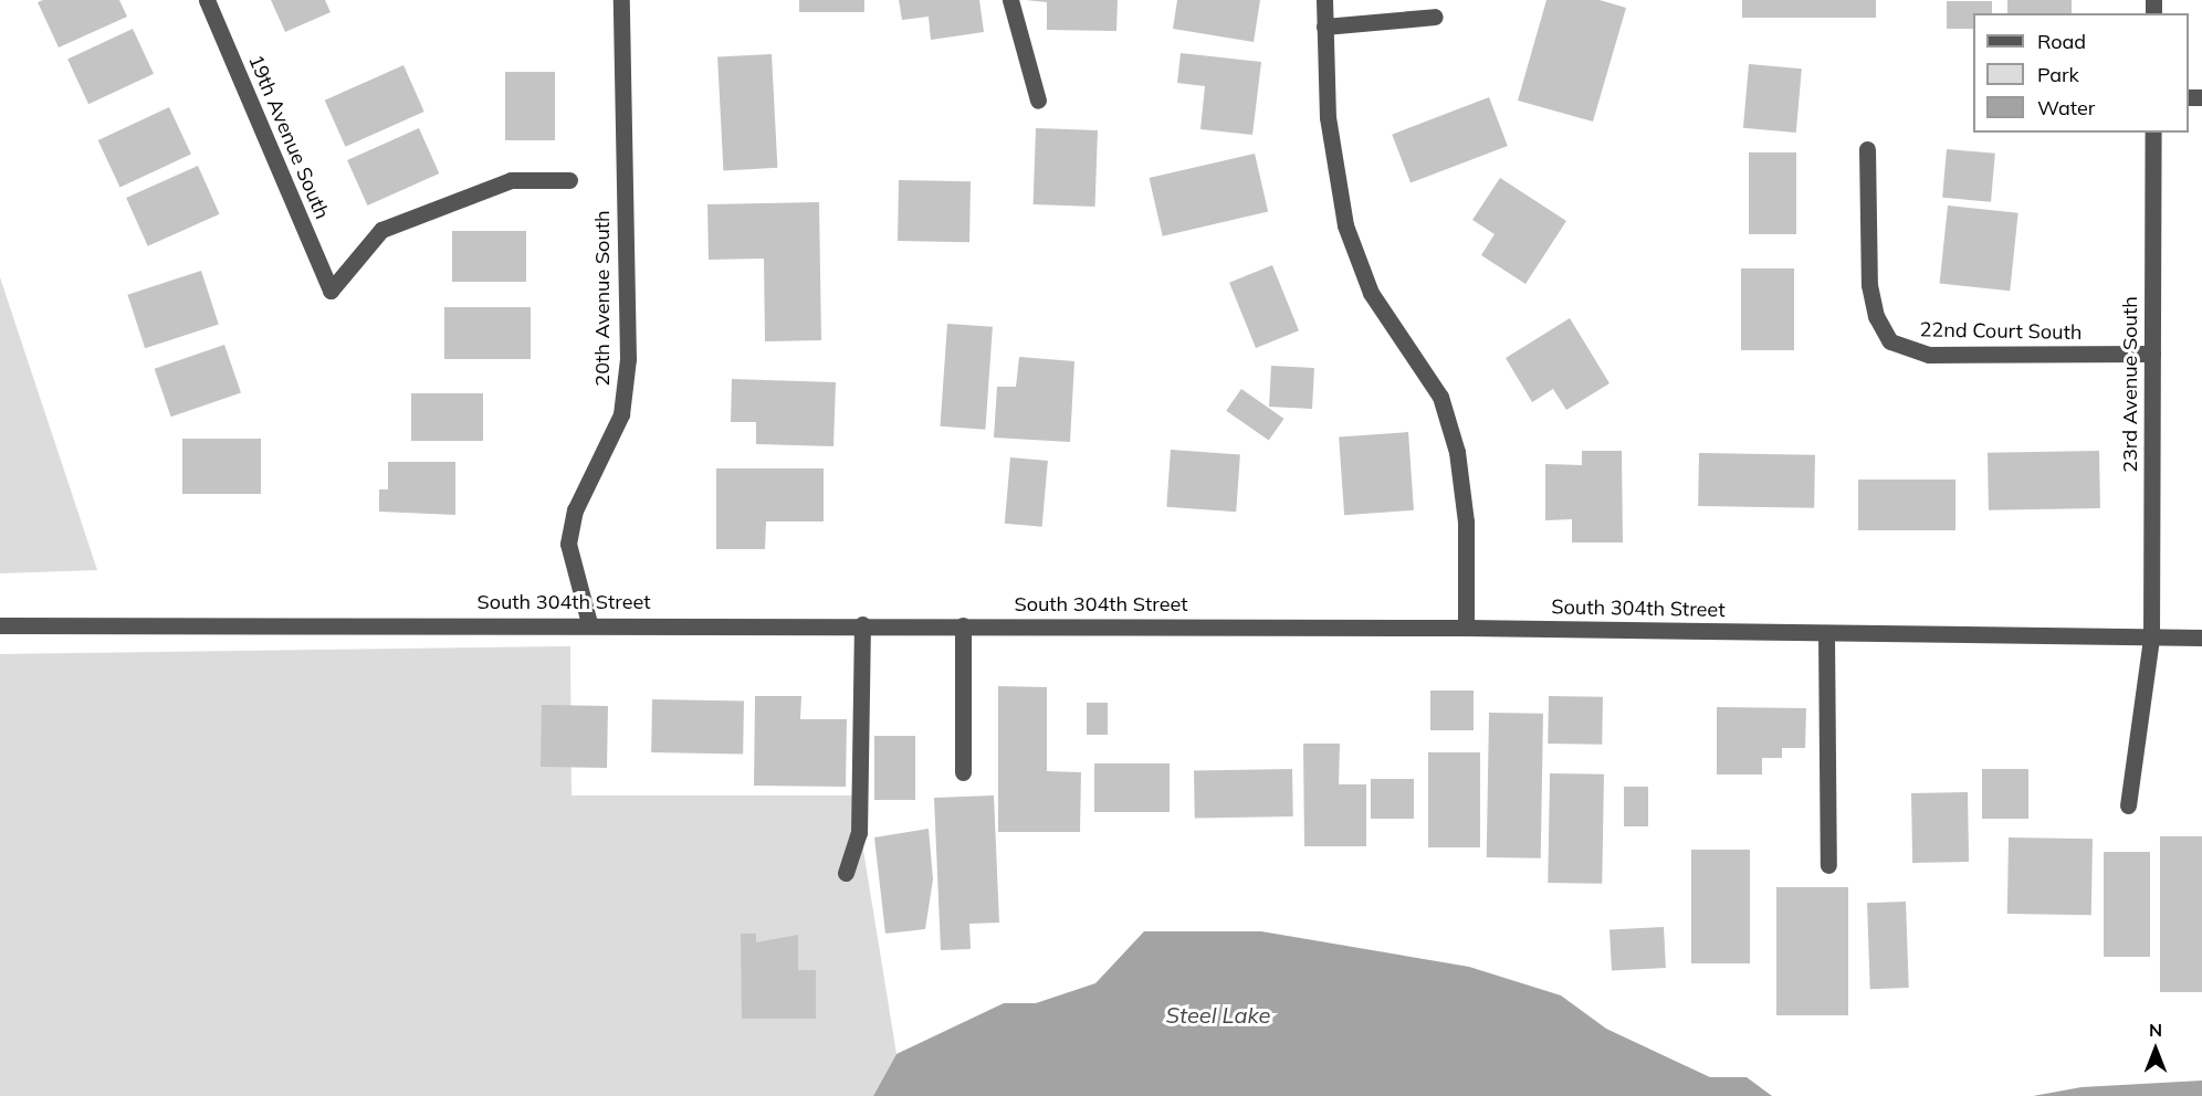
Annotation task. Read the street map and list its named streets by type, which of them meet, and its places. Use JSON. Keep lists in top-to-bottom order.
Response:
{
  "streets": {
    "street": [
      "19th Avenue South",
      "20th Avenue South",
      "22nd Court South",
      "23rd Avenue South",
      "South 304th Street"
    ]
  },
  "crossings": [
    ["20th Avenue South", "South 304th Street"],
    ["22nd Court South", "23rd Avenue South"],
    ["23rd Avenue South", "South 304th Street"]
  ],
  "water": ["Steel Lake"],
  "legend": ["Road", "Park", "Water"],
  "north": "top"
}
